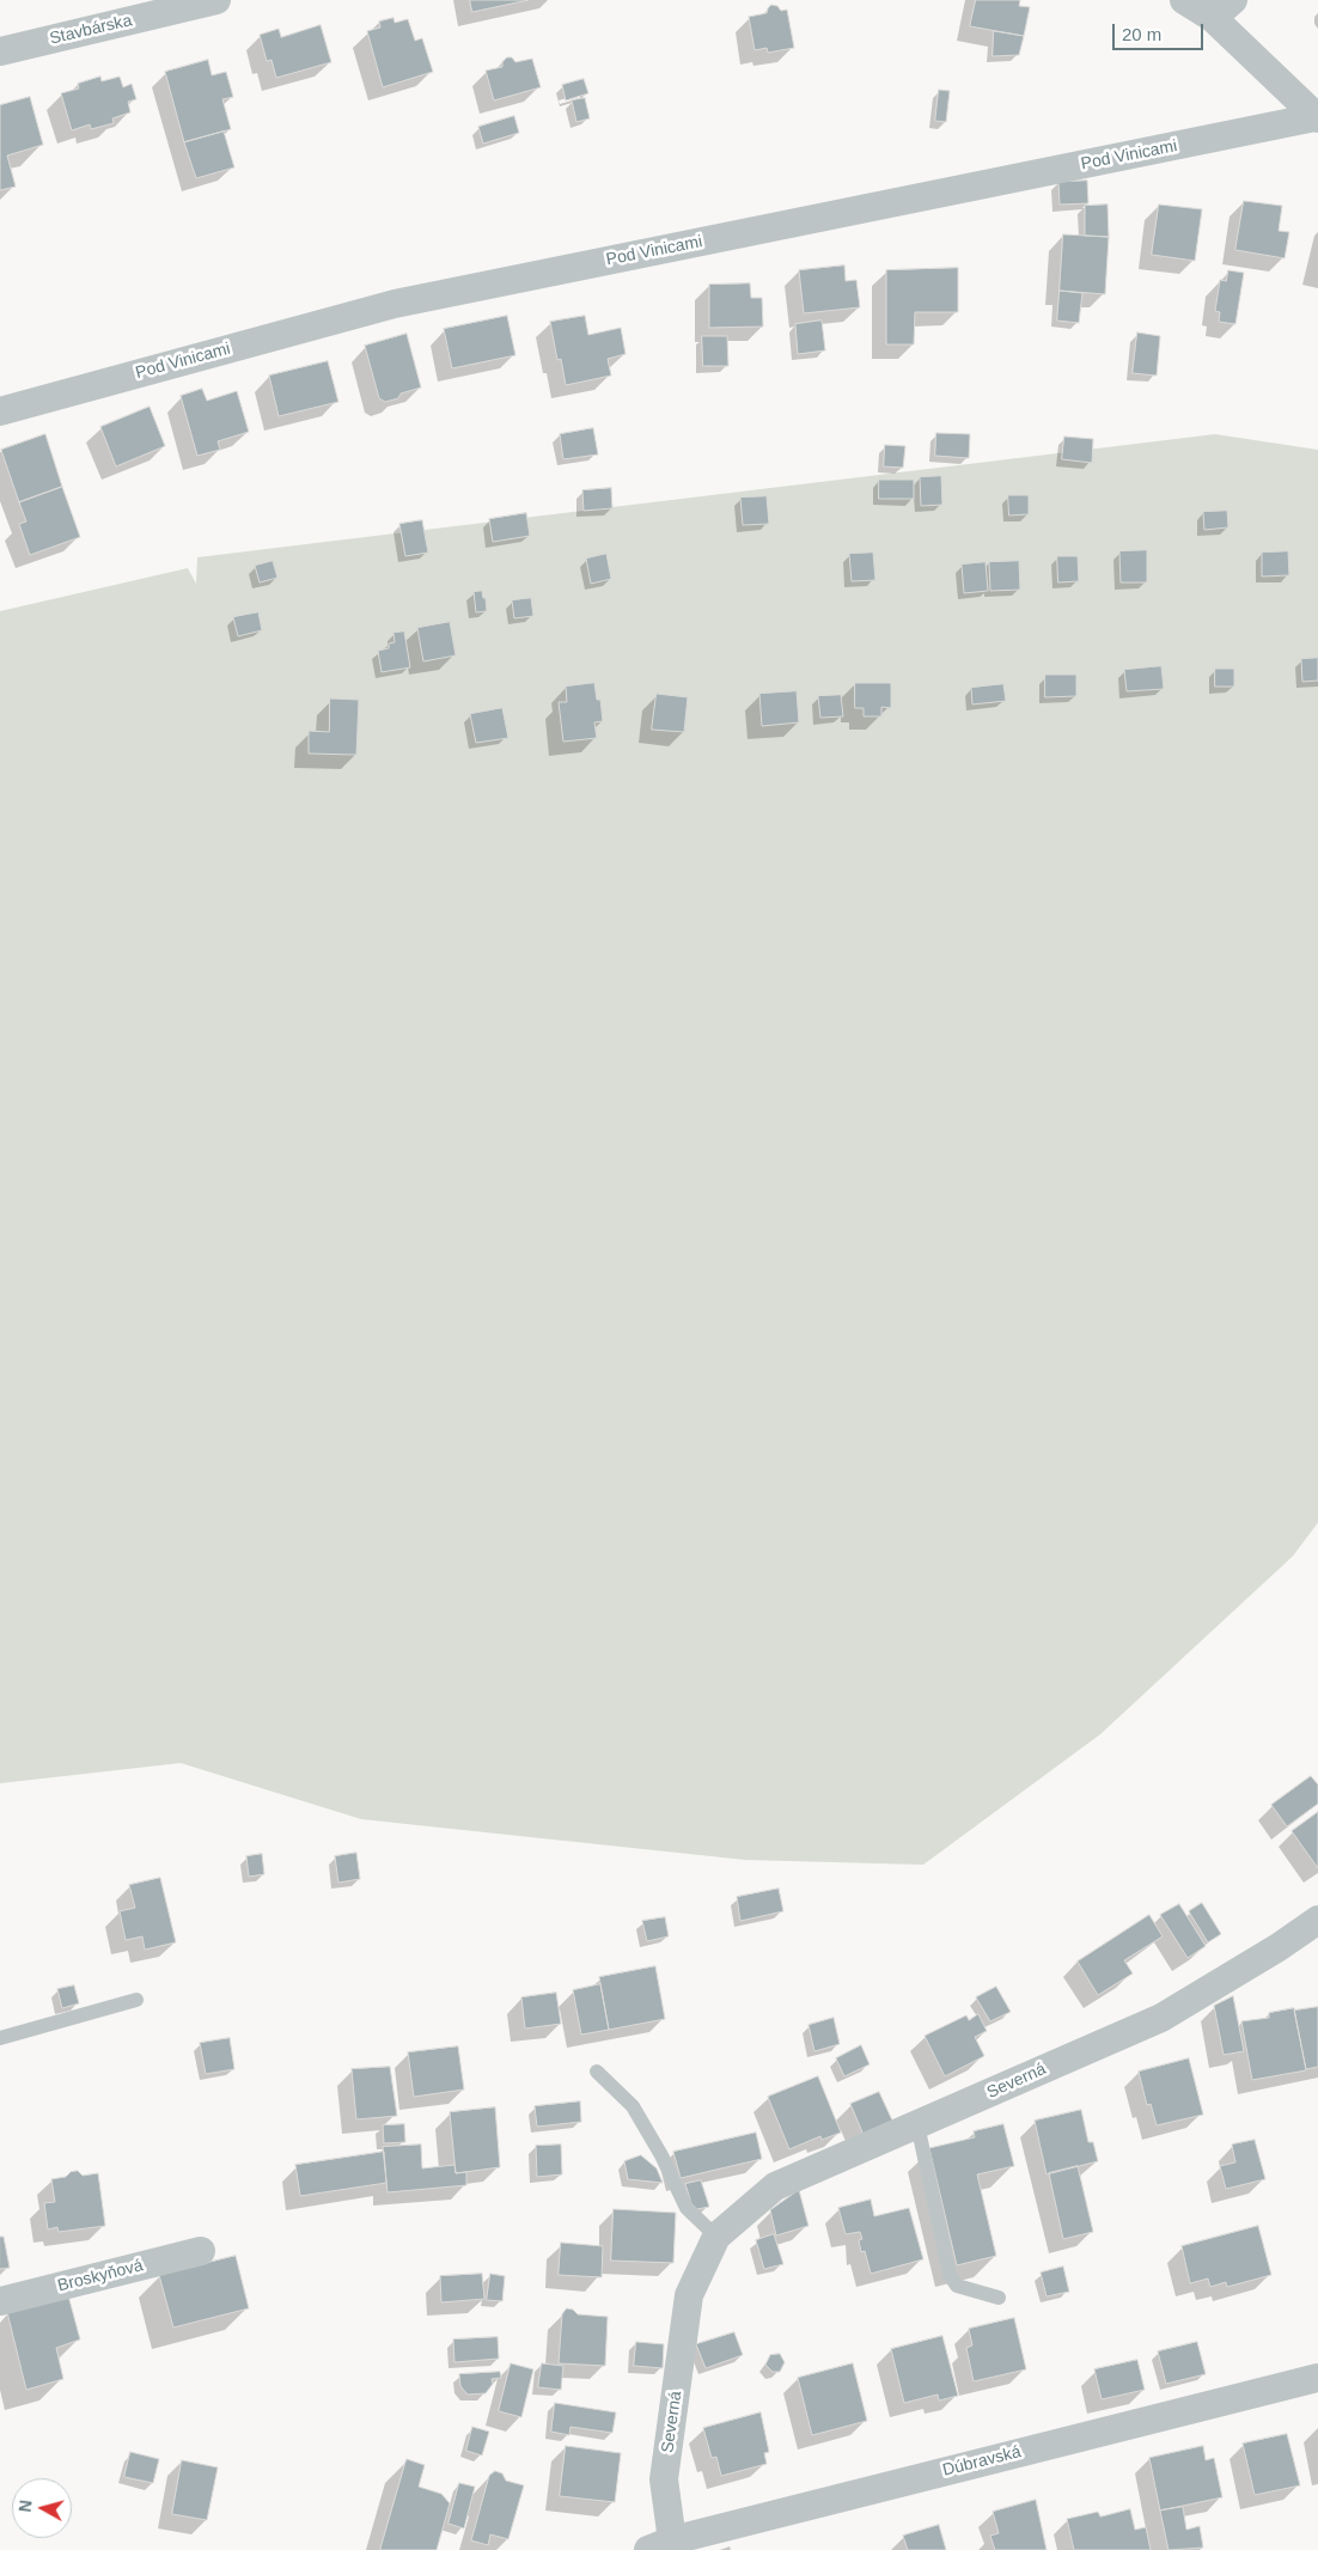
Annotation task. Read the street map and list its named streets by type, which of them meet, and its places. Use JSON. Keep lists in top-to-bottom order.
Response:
{
  "streets": {
    "street": [
      "Stavbárska",
      "Pod Vinicami",
      "Severná",
      "Broskyňová",
      "Dúbravská"
    ]
  },
  "crossings": [
    ["Severná", "Dúbravská"]
  ],
  "scale_bar": "20 m",
  "north": "left"
}
